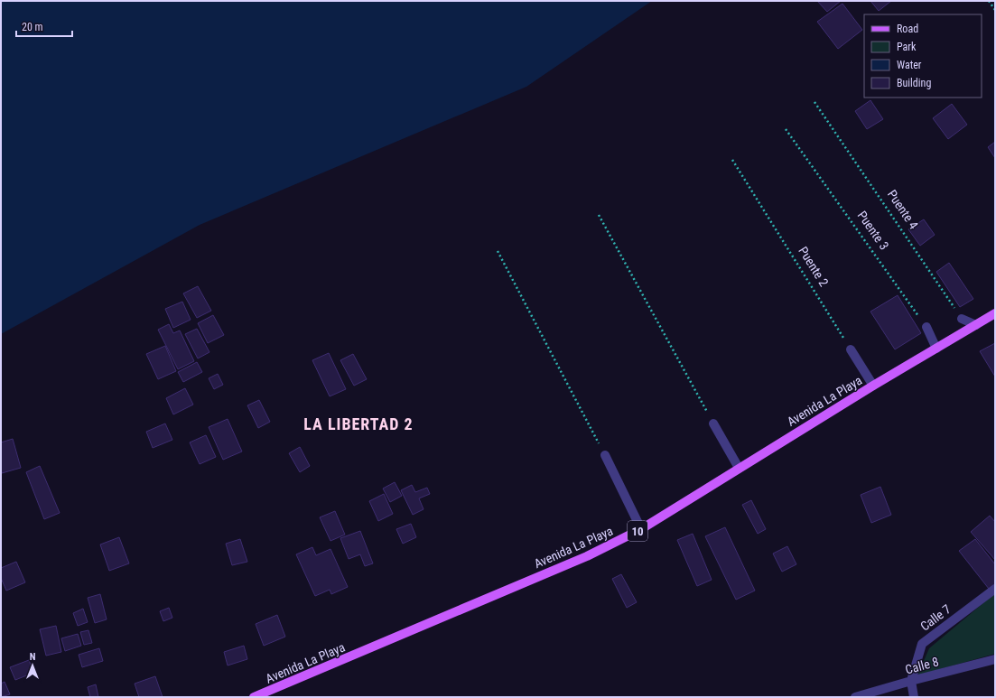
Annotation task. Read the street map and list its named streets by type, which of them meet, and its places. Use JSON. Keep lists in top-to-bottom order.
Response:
{
  "streets": {
    "main road": ["Avenida La Playa", "10"],
    "street": ["Calle 7", "Calle 8"],
    "path": ["Puente 4", "Puente 3", "Puente 2"]
  },
  "crossings": [
    ["Calle 7", "Calle 8"]
  ],
  "districts": ["LA LIBERTAD 2"],
  "legend": [
    "Road",
    "Park",
    "Water",
    "Building"
  ],
  "scale_bar": "20 m",
  "north": "top"
}
